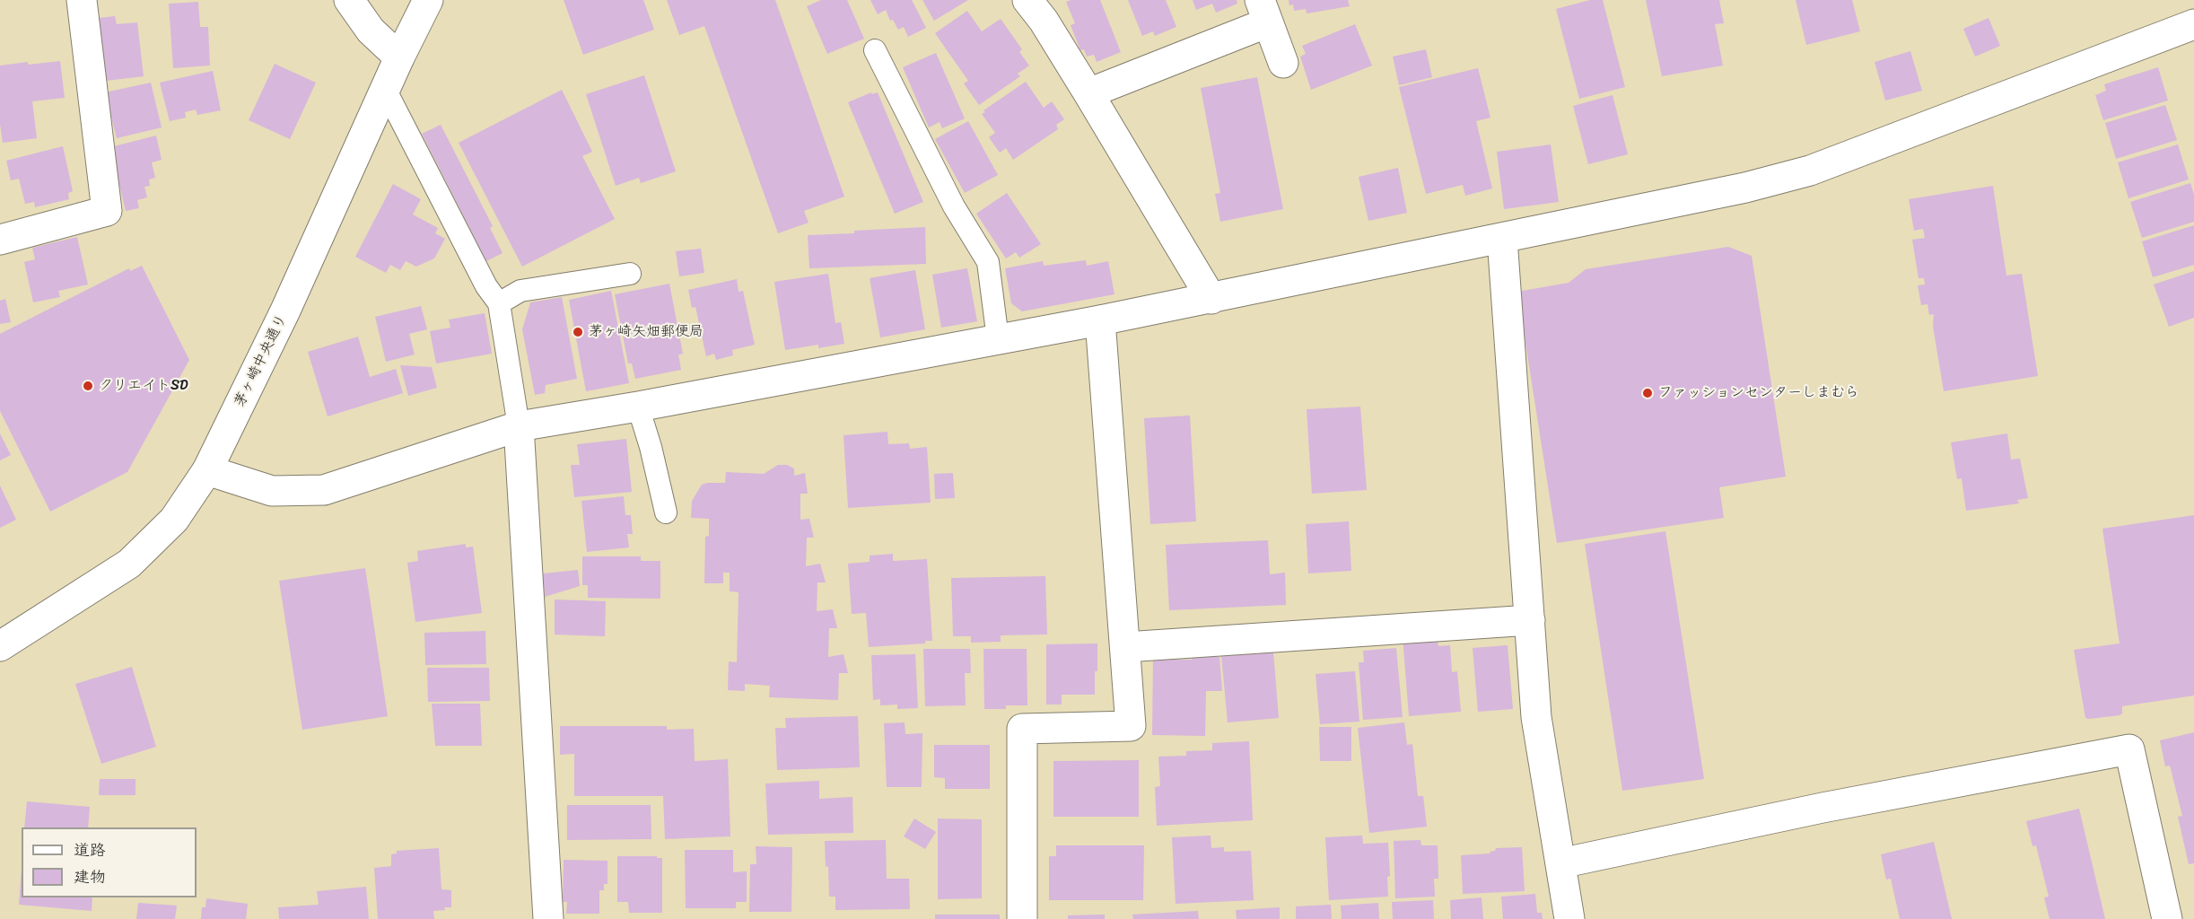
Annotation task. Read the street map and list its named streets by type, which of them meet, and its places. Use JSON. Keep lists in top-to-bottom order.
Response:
{
  "streets": {
    "street": ["茅ヶ崎中央通り"]
  },
  "places": ["茅ヶ崎矢畑郵便局", "クリエイトSD", "ファッションセンターしまむら"],
  "legend": ["道路", "建物"]
}
